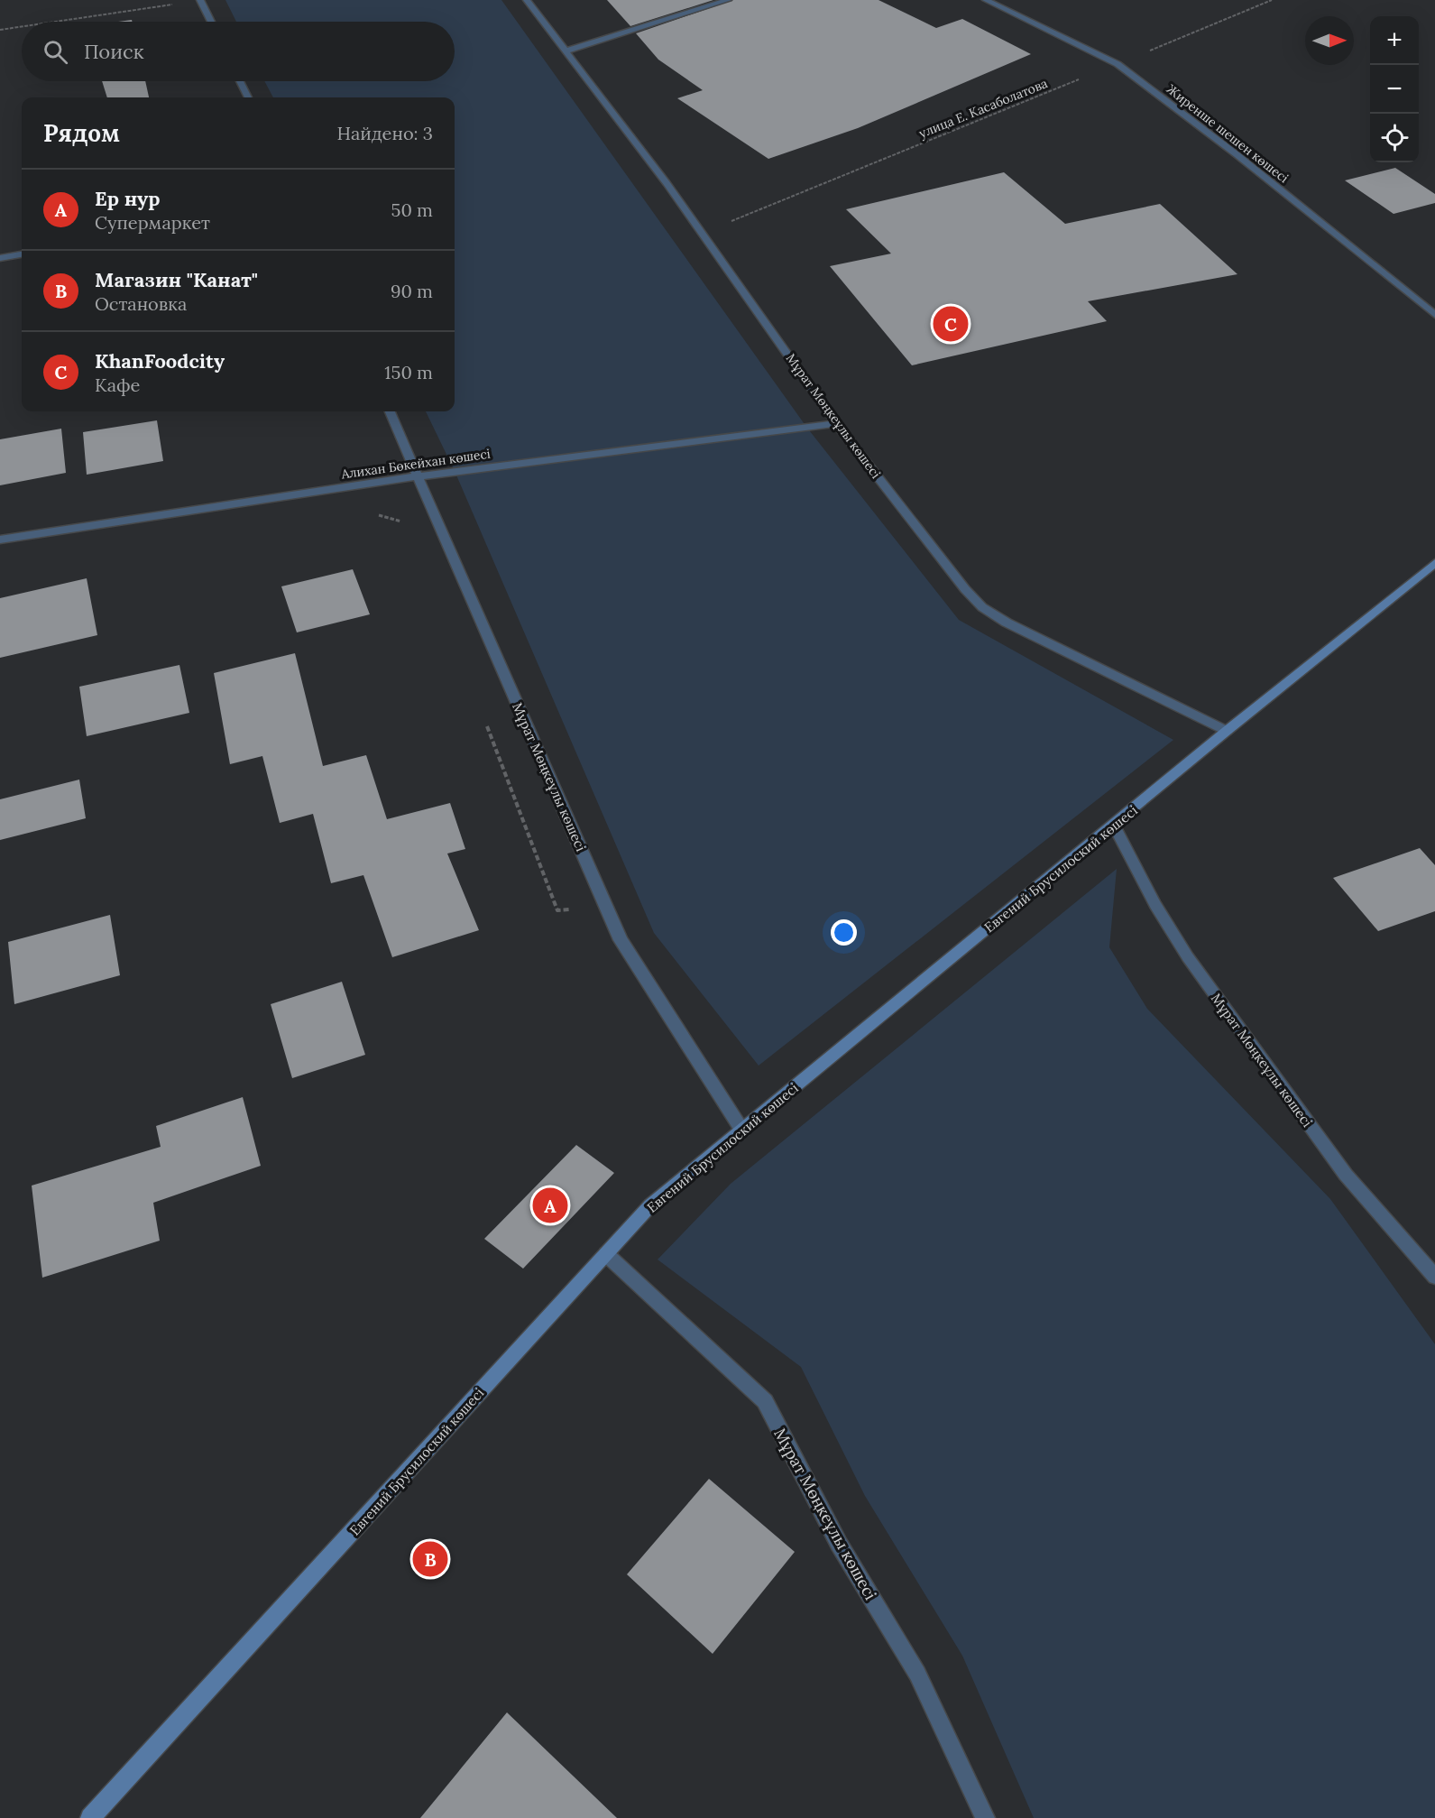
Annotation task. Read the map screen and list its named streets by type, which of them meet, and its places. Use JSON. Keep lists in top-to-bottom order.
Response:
{
  "streets": {
    "main road": ["Евгений Брусилоский көшесі"],
    "street": ["Жиренше шешен көшесі", "Мұрат Мөңкеұлы көшесі", "Алихан Бөкейхан көшесі"],
    "path": ["улица Е. Касаболатова"]
  },
  "crossings": [
    ["улица Е. Касаболатова", "Жиренше шешен көшесі"],
    ["улица Е. Касаболатова", "Мұрат Мөңкеұлы көшесі"],
    ["Мұрат Мөңкеұлы көшесі", "Алихан Бөкейхан көшесі"],
    ["Мұрат Мөңкеұлы көшесі", "Евгений Брусилоский көшесі"]
  ],
  "north": "right",
  "page": {
    "map_buttons": ["+", "−"],
    "search": "Поиск",
    "heading": ["Рядом", "Найдено: 3"],
    "list": [
      {
        "mark": "A",
        "name": "Ер нур",
        "note": "Супермаркет",
        "value": "50 m"
      },
      {
        "mark": "B",
        "name": "Магазин \"Канат\"",
        "note": "Остановка",
        "value": "90 m"
      },
      {
        "mark": "C",
        "name": "KhanFoodcity",
        "note": "Кафе",
        "value": "150 m"
      }
    ],
    "pins": ["C", "A", "B"]
  }
}
